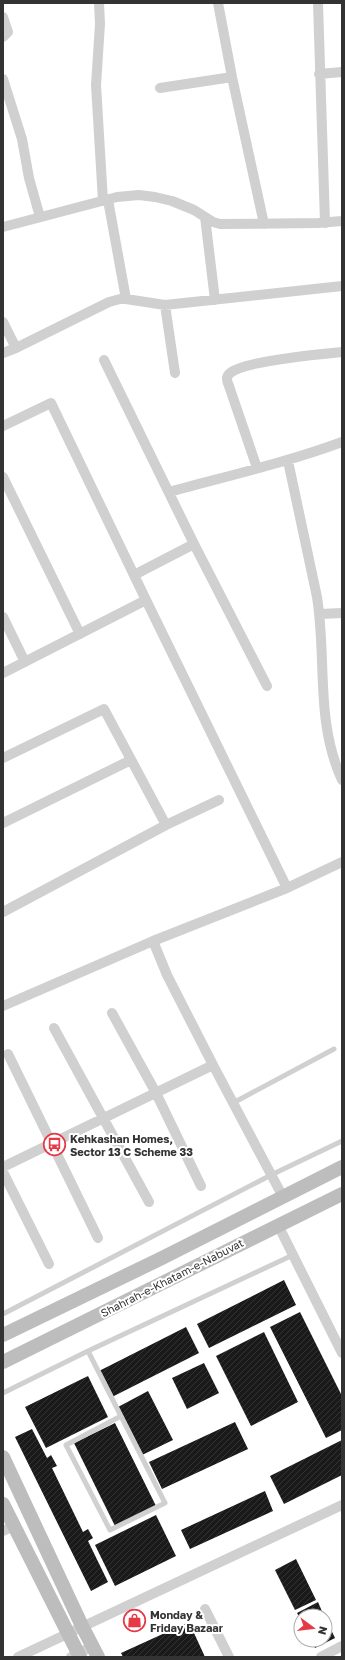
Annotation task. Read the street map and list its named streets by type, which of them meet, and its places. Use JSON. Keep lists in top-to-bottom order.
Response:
{
  "streets": {
    "main road": ["Shahrah-e-Khatam-e-Nabuvat"]
  },
  "places": {
    "bus stop": ["Kehkashan Homes, Sector 13 C Scheme 33"],
    "shop": ["Monday & Friday Bazaar"]
  },
  "north": "right"
}
